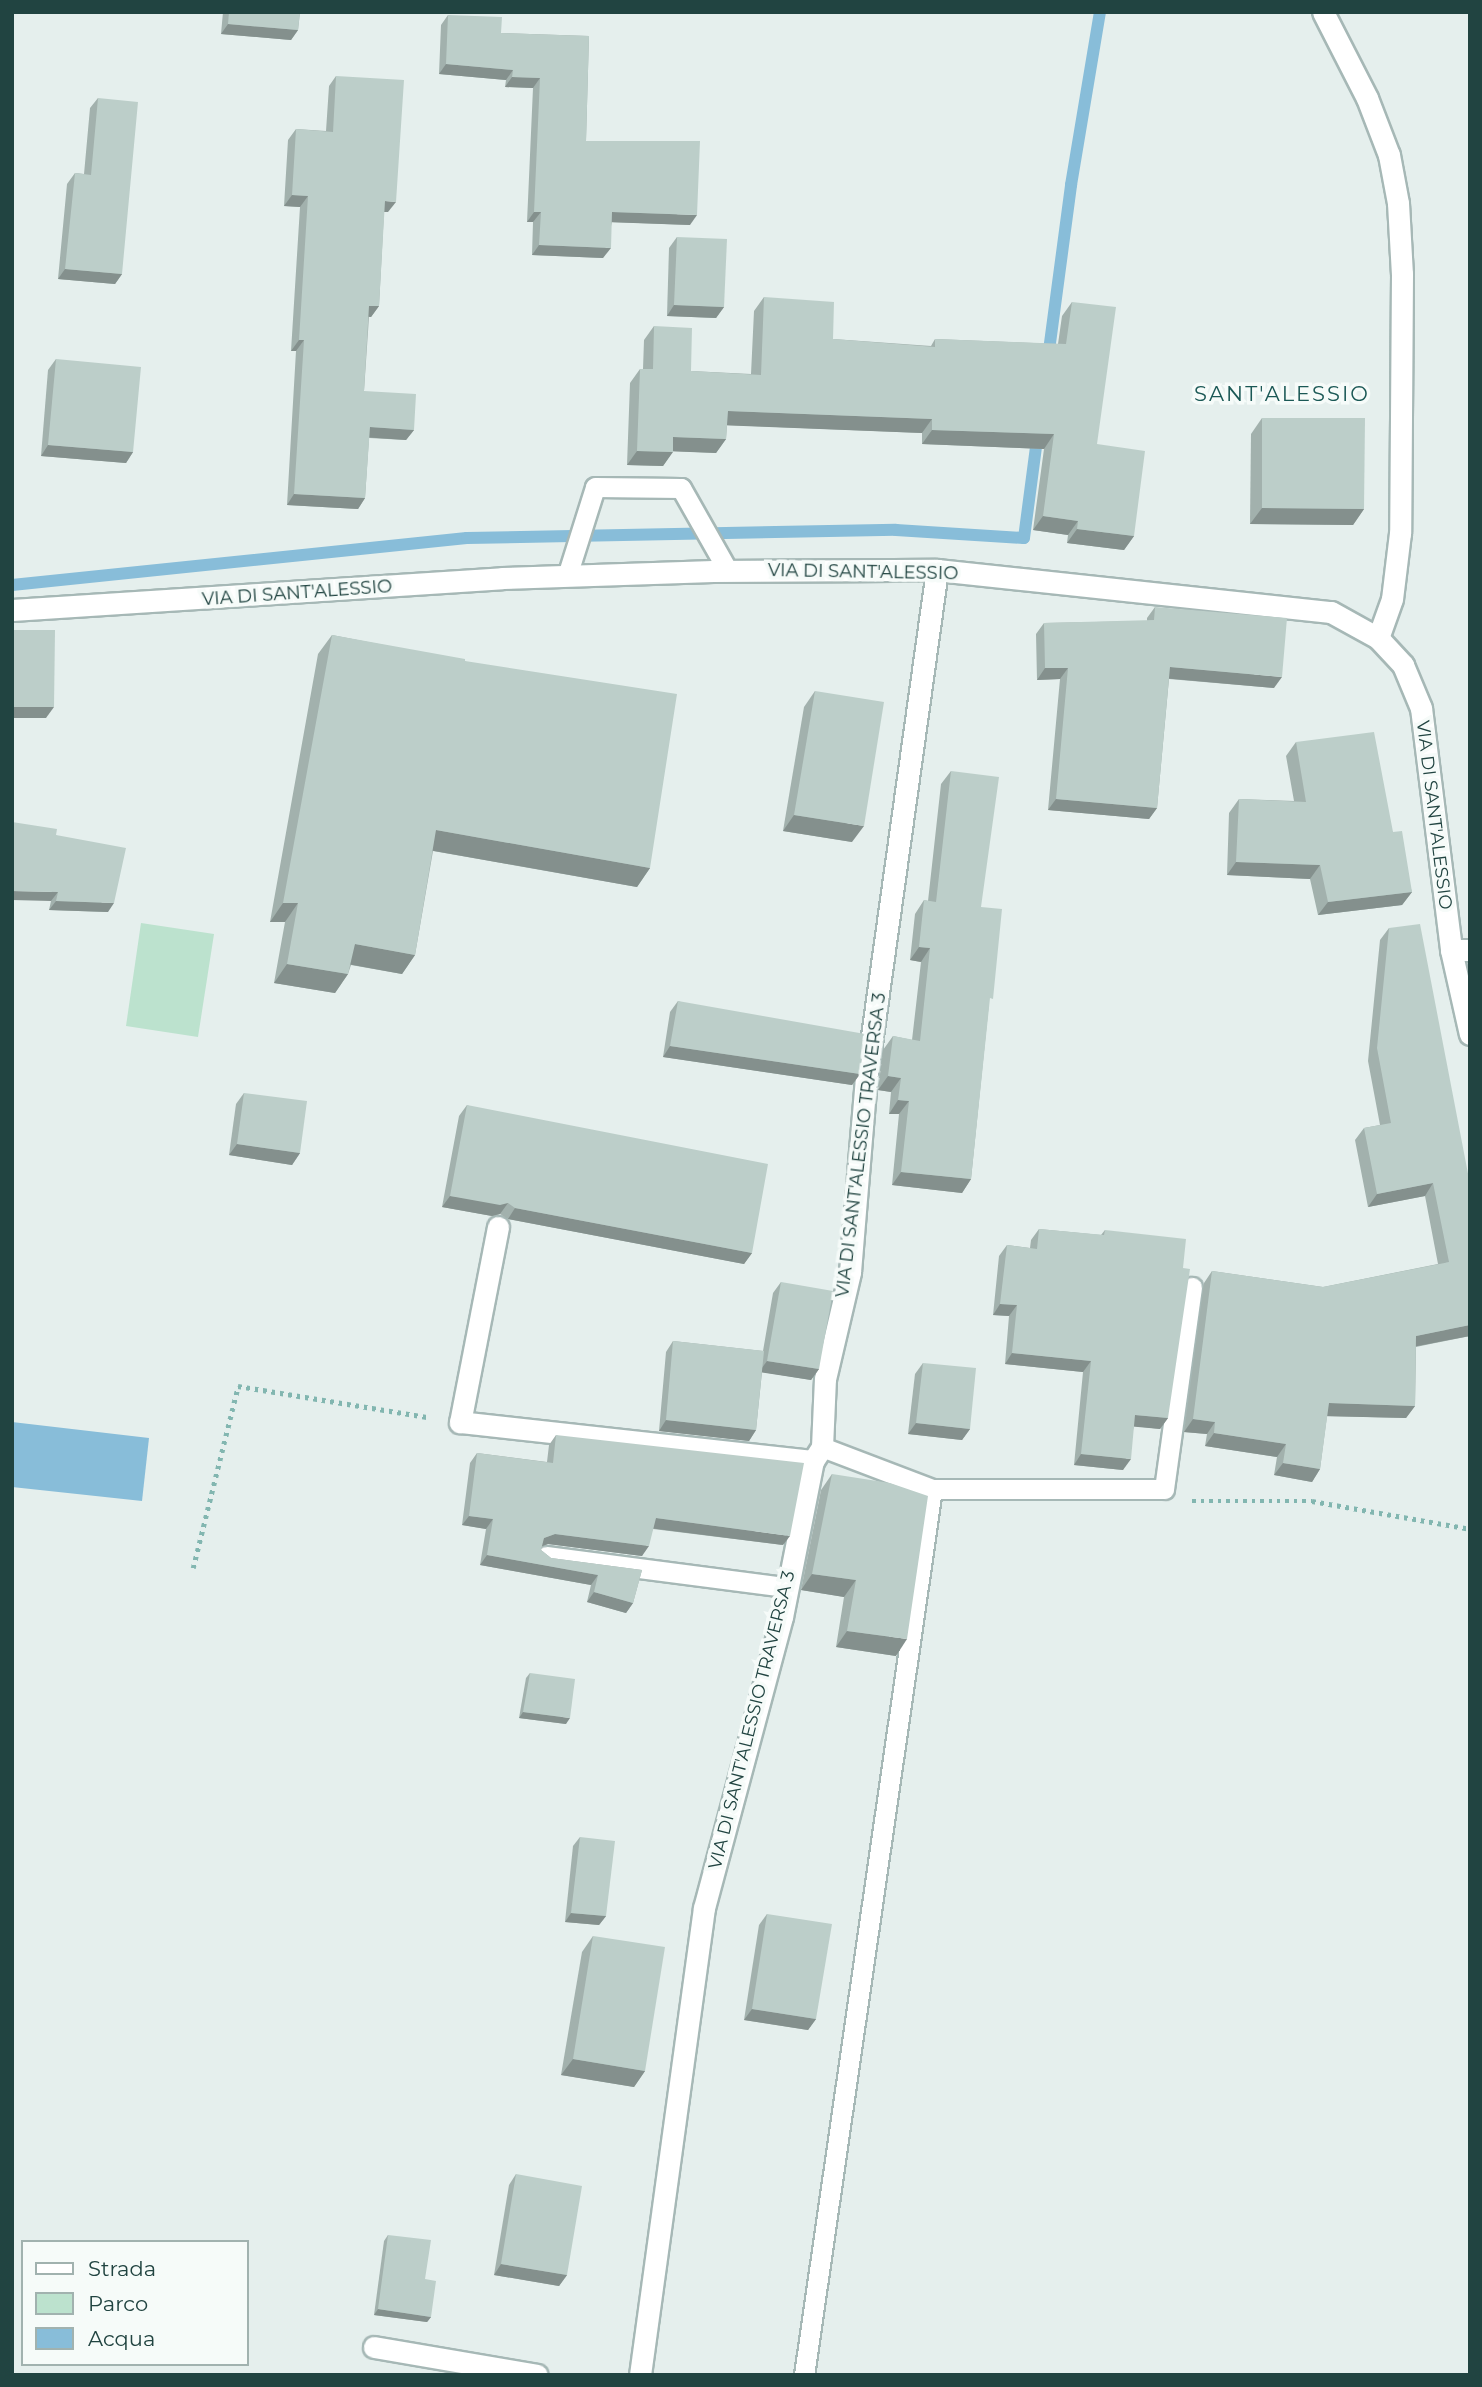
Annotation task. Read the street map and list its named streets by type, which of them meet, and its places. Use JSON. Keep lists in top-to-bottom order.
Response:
{
  "streets": {
    "street": ["VIA DI SANT'ALESSIO", "VIA DI SANT'ALESSIO TRAVERSA 3"]
  },
  "crossings": [
    ["VIA DI SANT'ALESSIO", "VIA DI SANT'ALESSIO TRAVERSA 3"]
  ],
  "districts": ["SANT'ALESSIO"],
  "legend": ["Strada", "Parco", "Acqua"]
}
